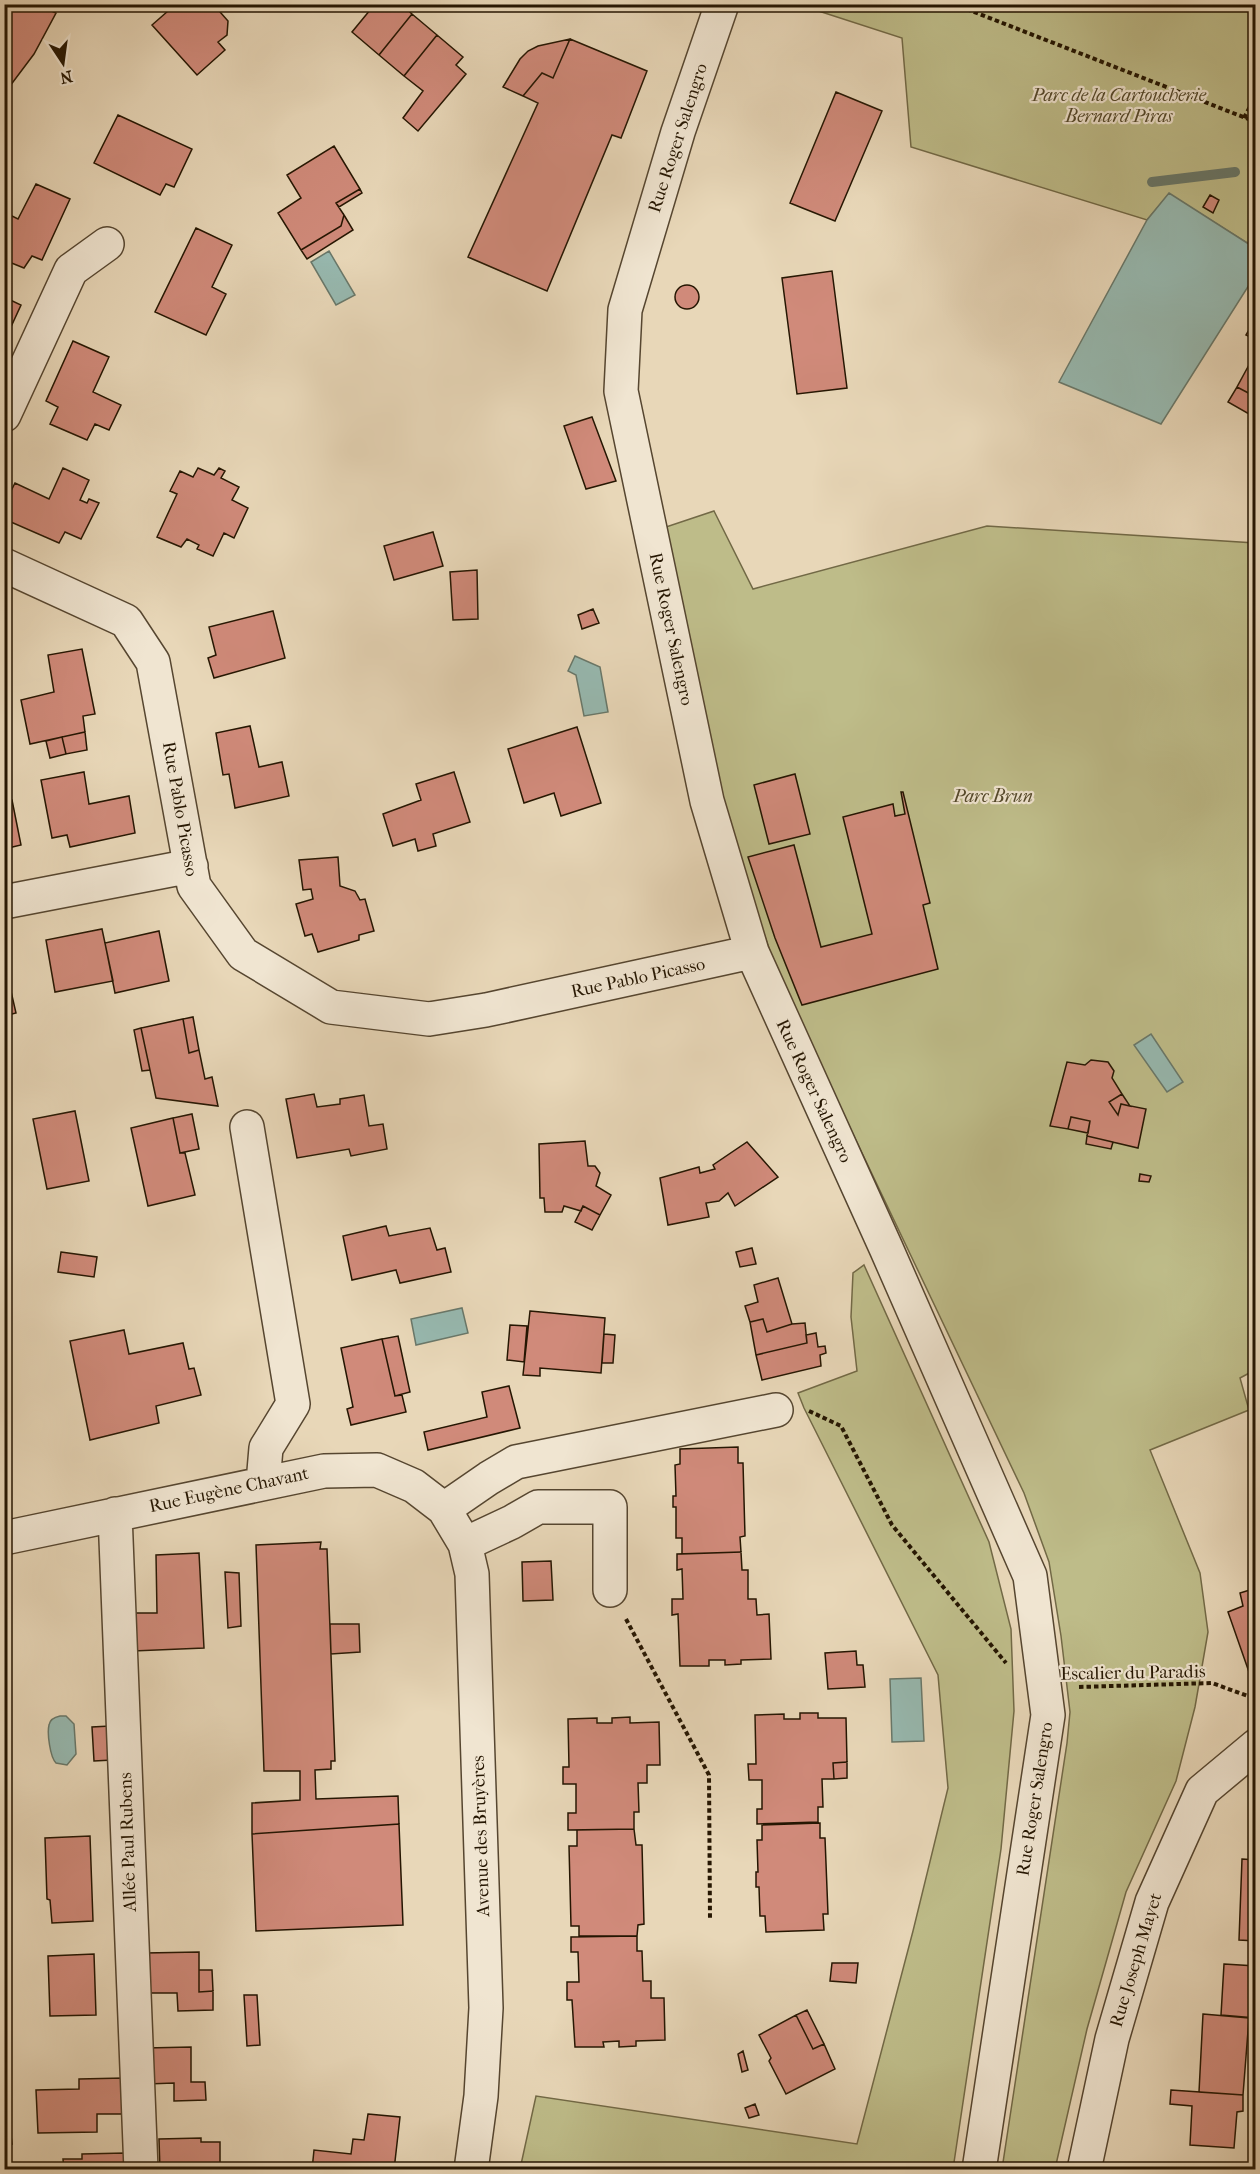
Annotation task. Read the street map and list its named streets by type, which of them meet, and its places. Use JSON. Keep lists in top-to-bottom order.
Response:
{
  "streets": {
    "street": [
      "Rue Roger Salengro",
      "Rue Pablo Picasso",
      "Rue Eugène Chavant",
      "Avenue des Bruyères",
      "Allée Paul Rubens",
      "Rue Joseph Mayet"
    ],
    "path": ["Escalier du Paradis"]
  },
  "crossings": [
    ["Rue Roger Salengro", "Rue Pablo Picasso"],
    ["Rue Roger Salengro", "Escalier du Paradis"],
    ["Rue Eugène Chavant", "Avenue des Bruyères"],
    ["Rue Eugène Chavant", "Allée Paul Rubens"]
  ],
  "parks": ["Parc de la Cartoucherie Bernard Piras", "Parc Brun"],
  "north": "bottom"
}
